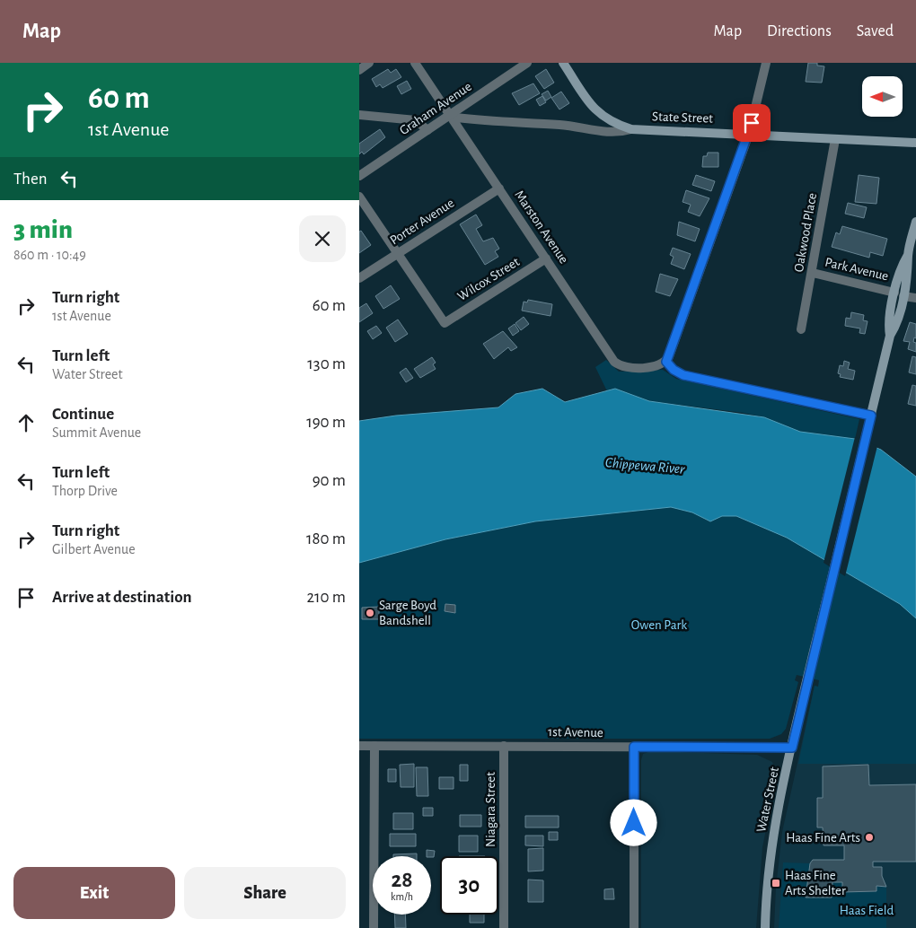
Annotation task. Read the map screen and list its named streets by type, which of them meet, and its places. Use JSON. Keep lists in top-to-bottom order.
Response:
{
  "streets": {
    "main road": ["State Street", "Water Street"],
    "street": [
      "Graham Avenue",
      "Porter Avenue",
      "Marston Avenue",
      "Oakwood Place",
      "Park Avenue",
      "Wilcox Street",
      "1st Avenue",
      "Niagara Street"
    ]
  },
  "crossings": [
    ["Graham Avenue", "State Street"],
    ["Graham Avenue", "Marston Avenue"],
    ["State Street", "Marston Avenue"],
    ["State Street", "Oakwood Place"],
    ["Porter Avenue", "Marston Avenue"],
    ["Porter Avenue", "Wilcox Street"],
    ["Marston Avenue", "Wilcox Street"],
    ["Oakwood Place", "Park Avenue"],
    ["Park Avenue", "Water Street"],
    ["1st Avenue", "Water Street"],
    ["1st Avenue", "Niagara Street"]
  ],
  "water": ["Chippewa River"],
  "parks": ["Owen Park", "Haas Field"],
  "places": {
    "other": ["Sarge Boyd Bandshell", "Haas Fine Arts"],
    "transit": ["Haas Fine Arts Shelter"]
  },
  "north": "left",
  "page": {
    "header": "Map",
    "nav": ["Map", "Directions", "Saved"],
    "turn": ["60 m", "1st Avenue"],
    "then": "Then",
    "heading": ["3 min", "860 m · 10:49"],
    "list": [
      {
        "name": "Turn right",
        "note": "1st Avenue",
        "value": "60 m"
      },
      {
        "name": "Turn left",
        "note": "Water Street",
        "value": "130 m"
      },
      {
        "name": "Continue",
        "note": "Summit Avenue",
        "value": "190 m"
      },
      {
        "name": "Turn left",
        "note": "Thorp Drive",
        "value": "90 m"
      },
      {
        "name": "Turn right",
        "note": "Gilbert Avenue",
        "value": "180 m"
      },
      {
        "name": "Arrive at destination",
        "value": "210 m"
      }
    ],
    "speed": "28 km/h",
    "limit": "30",
    "buttons": ["Exit", "Share"]
  }
}
